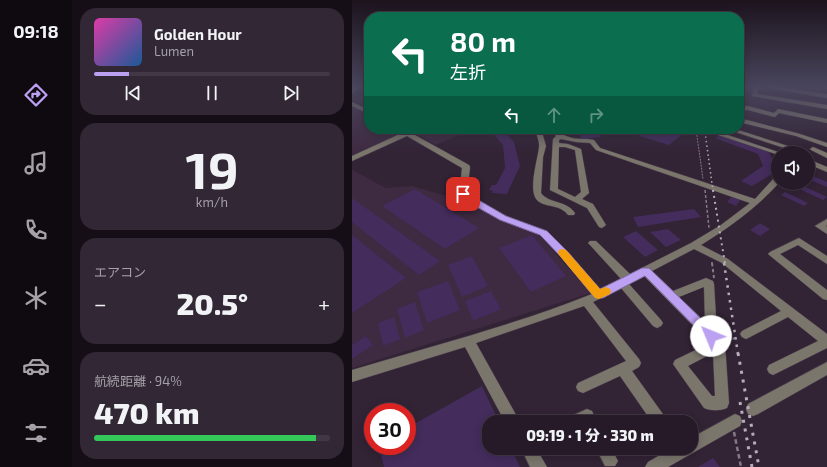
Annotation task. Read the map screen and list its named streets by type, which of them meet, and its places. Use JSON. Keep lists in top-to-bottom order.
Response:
{
  "page": {
    "tabs": "09:18",
    "turn": ["80 m", "左折"],
    "song": ["Golden Hour", "Lumen"],
    "tile": [
      ["19", "km/h"],
      "エアコン",
      ["航続距離 · 94%", "470 km"]
    ],
    "heat": ["−", "20.5°", "+"],
    "limit": "30",
    "trip": "09:19 · 1 分 · 330 m"
  }
}
